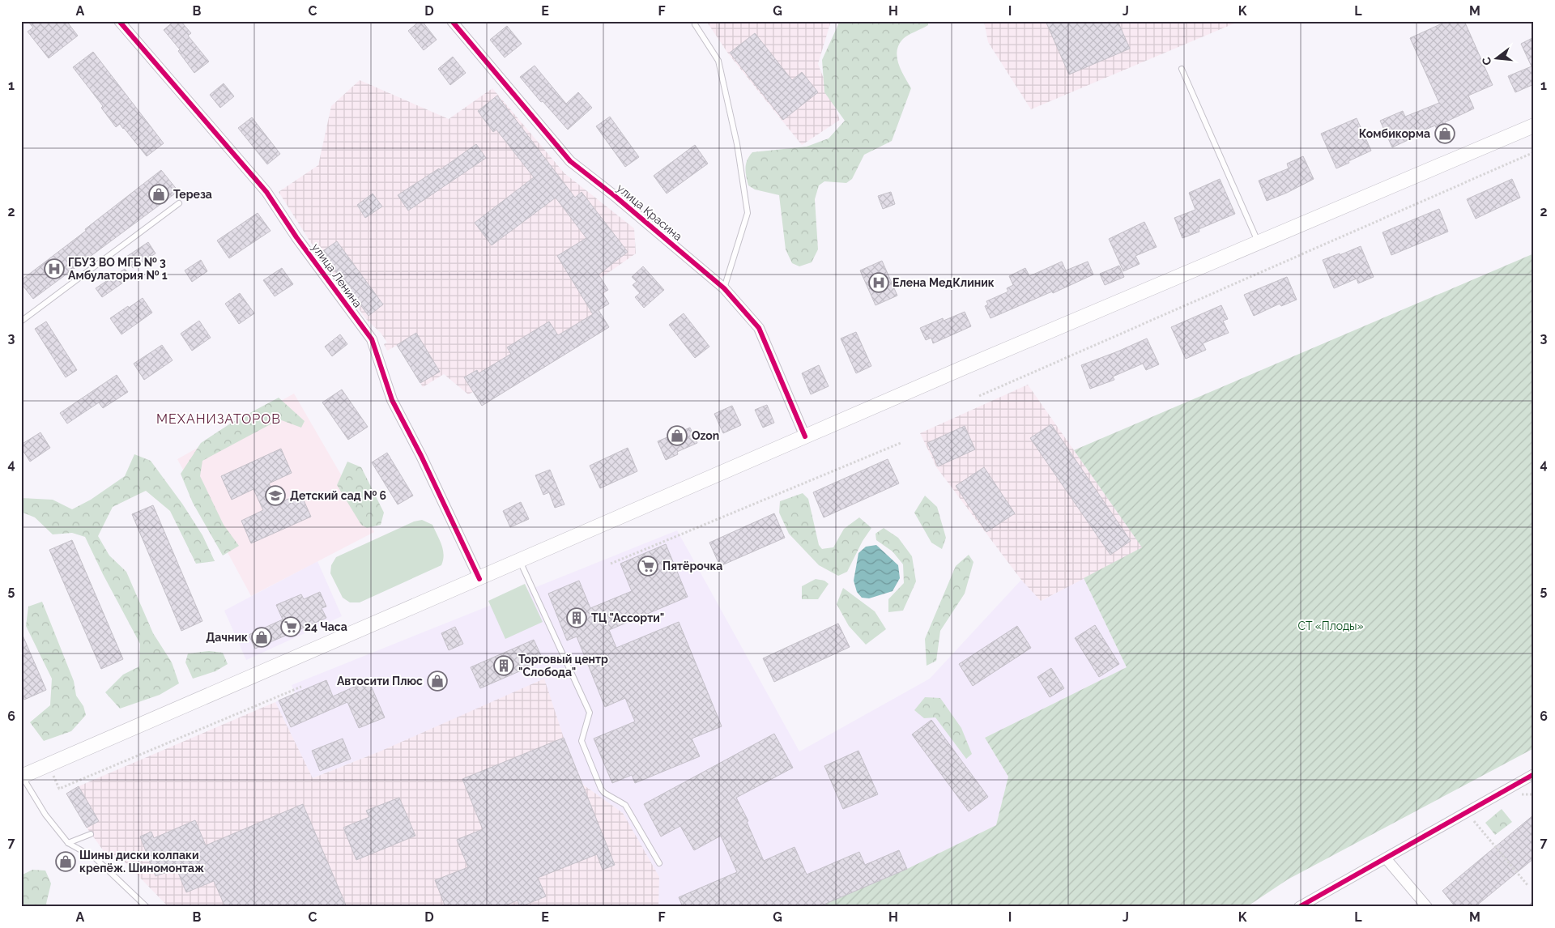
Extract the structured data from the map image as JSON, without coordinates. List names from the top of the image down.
{
  "streets": {
    "street": ["улица Красина", "улица Ленина"]
  },
  "districts": ["МЕХАНИЗАТОРОВ"],
  "parks": ["СТ «Плоды»"],
  "places": {
    "shop": [
      "Комбикорма",
      "Тереза",
      "Ozon",
      "Дачник",
      "Автосити Плюс",
      "Шины диски колпаки крепёж. Шиномонтаж"
    ],
    "hospital": ["ГБУЗ ВО МГБ № 3 Амбулатория № 1", "Елена МедКлиник"],
    "school or university": ["Детский сад № 6"],
    "supermarket": ["Пятёрочка", "24 Часа"],
    "building": ["ТЦ \"Ассорти\"", "Торговый центр \"Слобода\""]
  },
  "north": "left",
  "grid": {
    "columns": [
      "A",
      "B",
      "C",
      "D",
      "E",
      "F",
      "G",
      "H",
      "I",
      "J",
      "K",
      "L",
      "M"
    ],
    "rows": [
      "1",
      "2",
      "3",
      "4",
      "5",
      "6",
      "7"
    ]
  }
}
